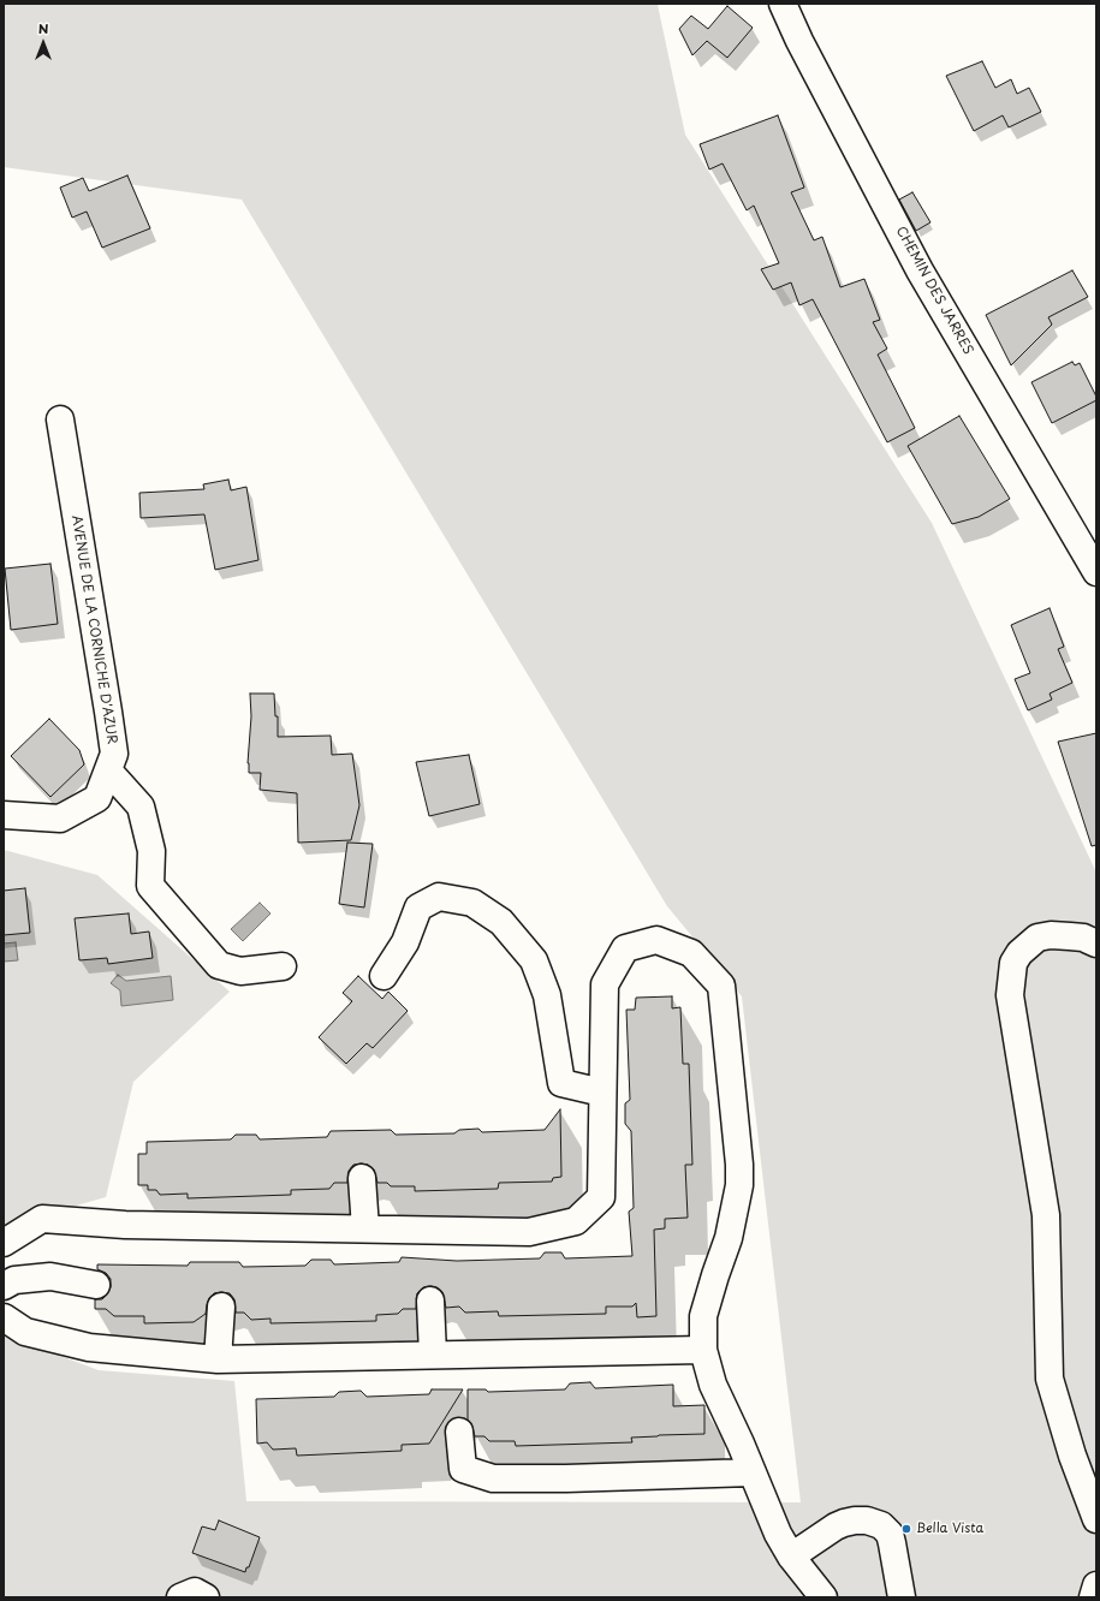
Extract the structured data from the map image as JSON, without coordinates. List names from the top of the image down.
{
  "streets": {
    "street": ["CHEMIN DES JARRES", "AVENUE DE LA CORNICHE D'AZUR"]
  },
  "places": ["Bella Vista"],
  "north": "top"
}
